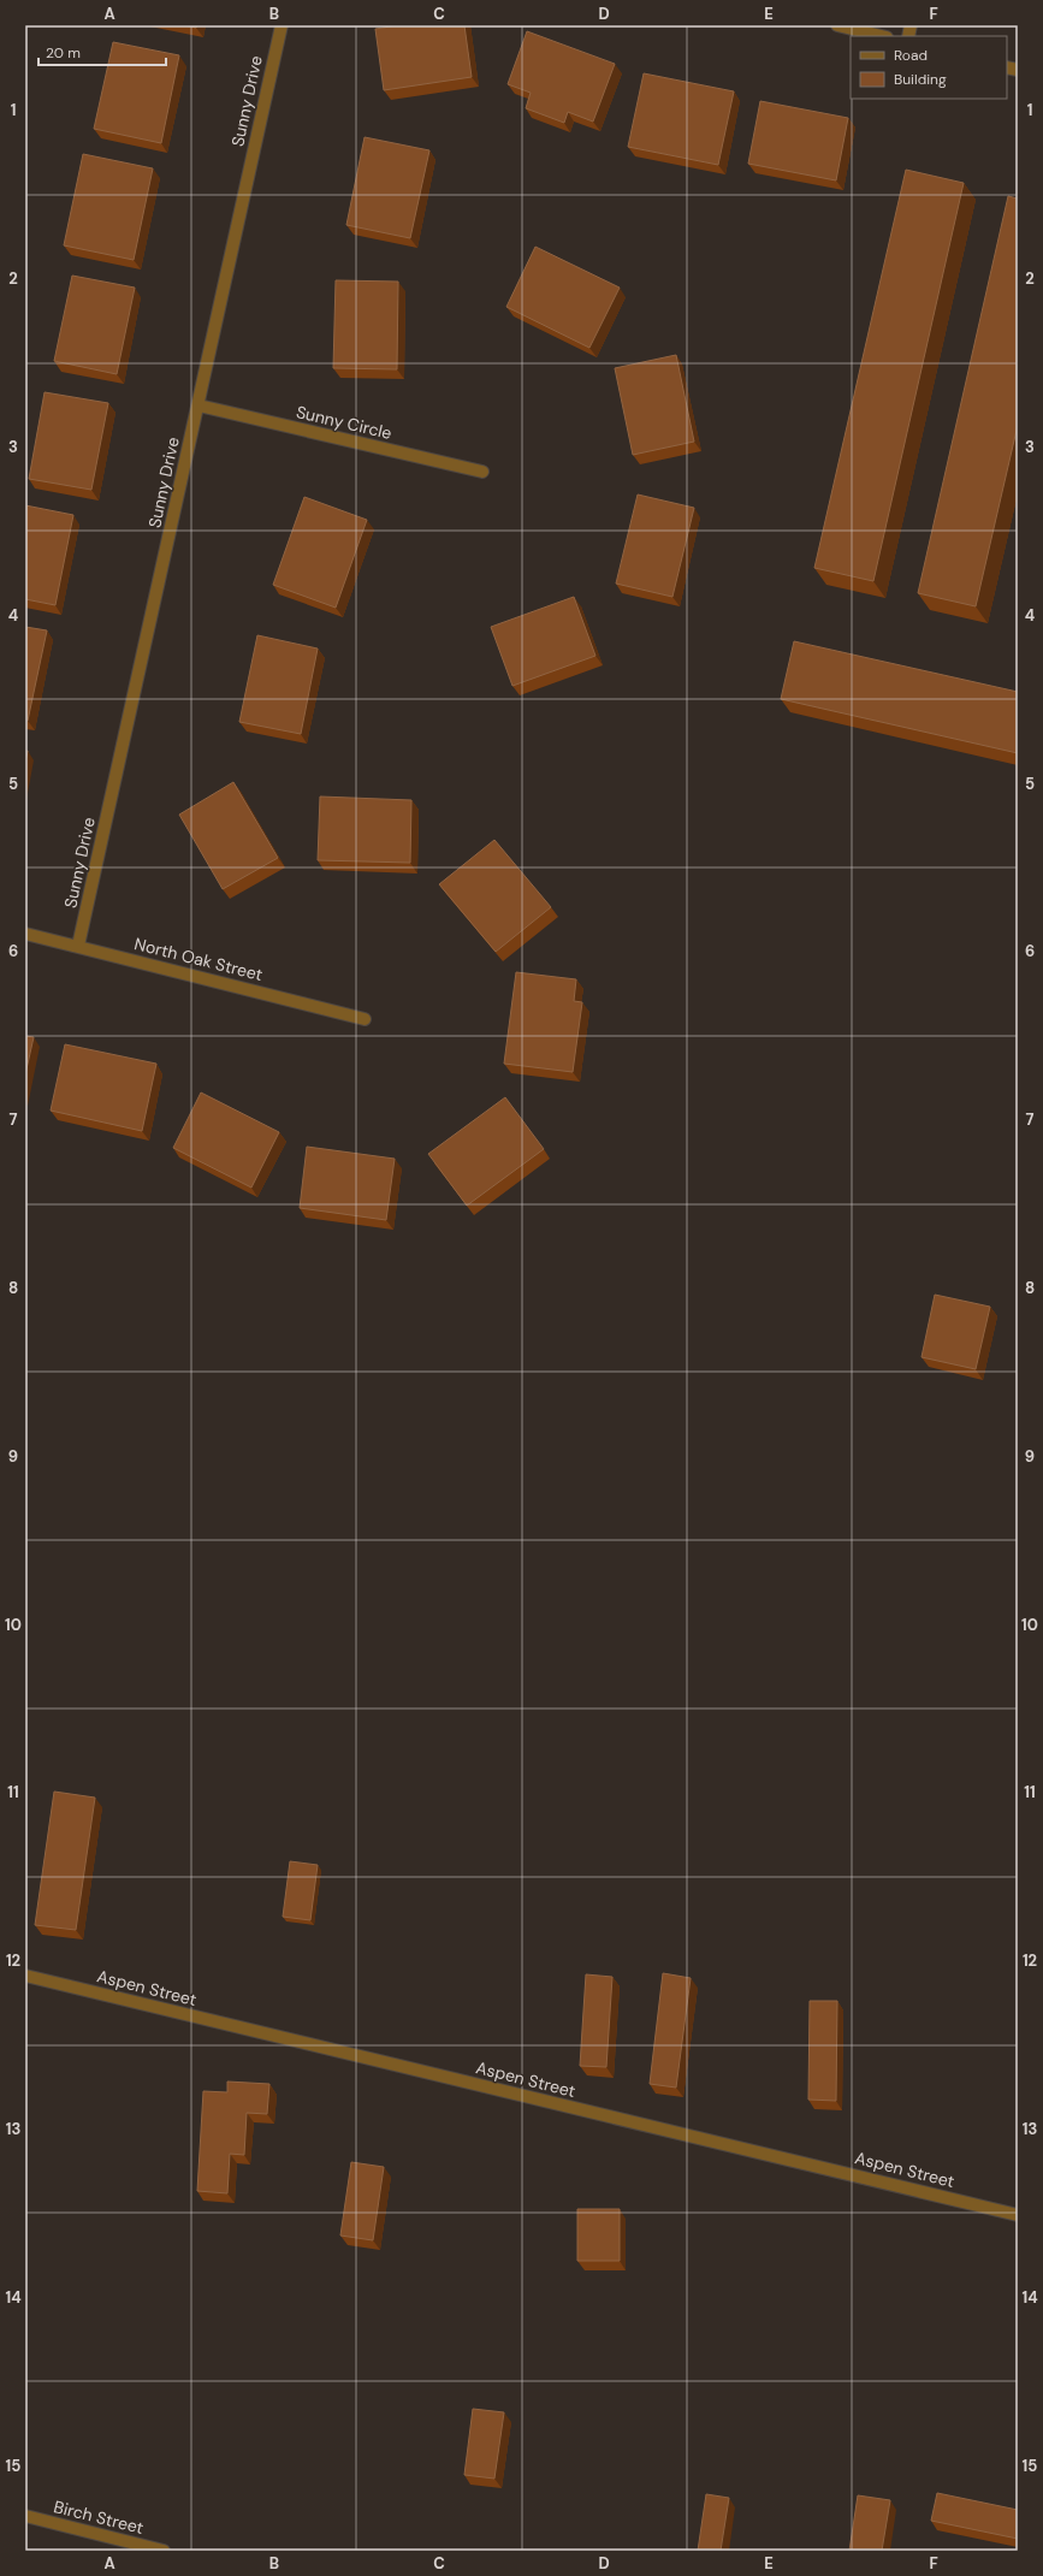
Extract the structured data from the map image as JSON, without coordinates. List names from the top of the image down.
{
  "streets": {
    "street": [
      "Sunny Drive",
      "Sunny Circle",
      "North Oak Street",
      "Aspen Street",
      "Birch Street"
    ]
  },
  "crossings": [
    ["Sunny Drive", "Sunny Circle"],
    ["Sunny Drive", "North Oak Street"]
  ],
  "legend": ["Road", "Building"],
  "scale_bar": "20 m",
  "grid": {
    "columns": [
      "A",
      "B",
      "C",
      "D",
      "E",
      "F"
    ],
    "rows": [
      "1",
      "2",
      "3",
      "4",
      "5",
      "6",
      "7",
      "8",
      "9",
      "10",
      "11",
      "12",
      "13",
      "14",
      "15"
    ]
  }
}
